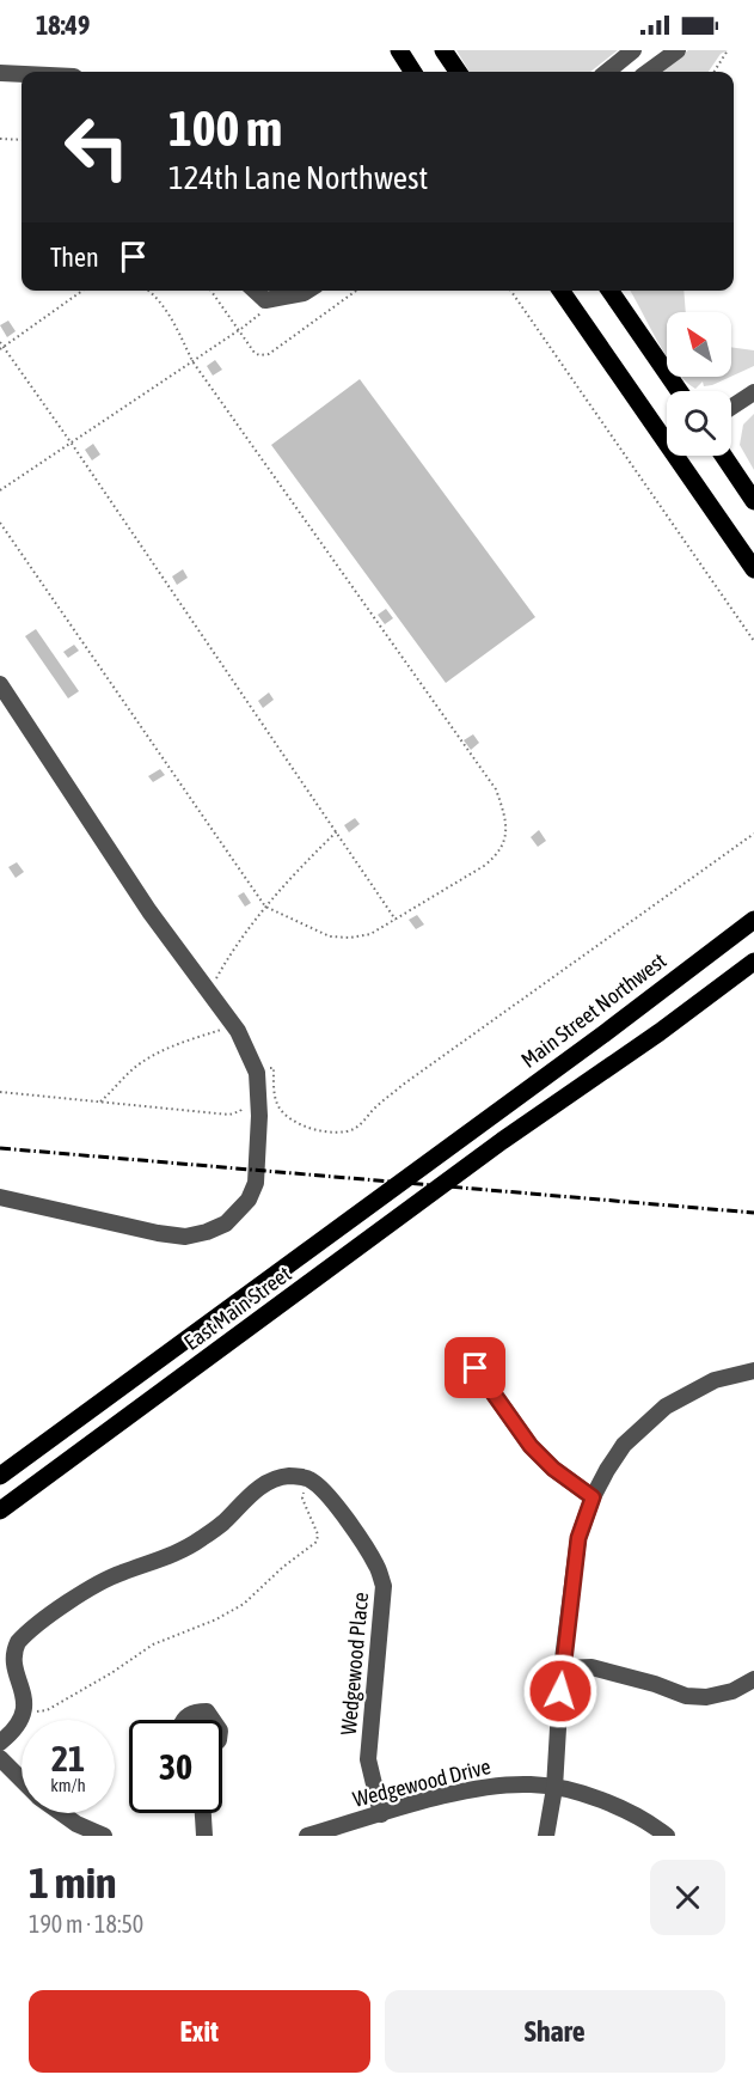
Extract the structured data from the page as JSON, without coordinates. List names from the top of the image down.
{
  "streets": {
    "main road": ["Main Street Northwest", "East Main Street"],
    "street": ["Wedgewood Place", "Wedgewood Drive"]
  },
  "crossings": [
    ["Main Street Northwest", "East Main Street"],
    ["Wedgewood Place", "Wedgewood Drive"]
  ],
  "north": "top left",
  "page": {
    "status": "18:49",
    "turn": ["100 m", "124th Lane Northwest"],
    "then": "Then",
    "speed": "21 km/h",
    "limit": "30",
    "heading": ["1 min", "190 m · 18:50"],
    "buttons": ["Exit", "Share"]
  }
}
